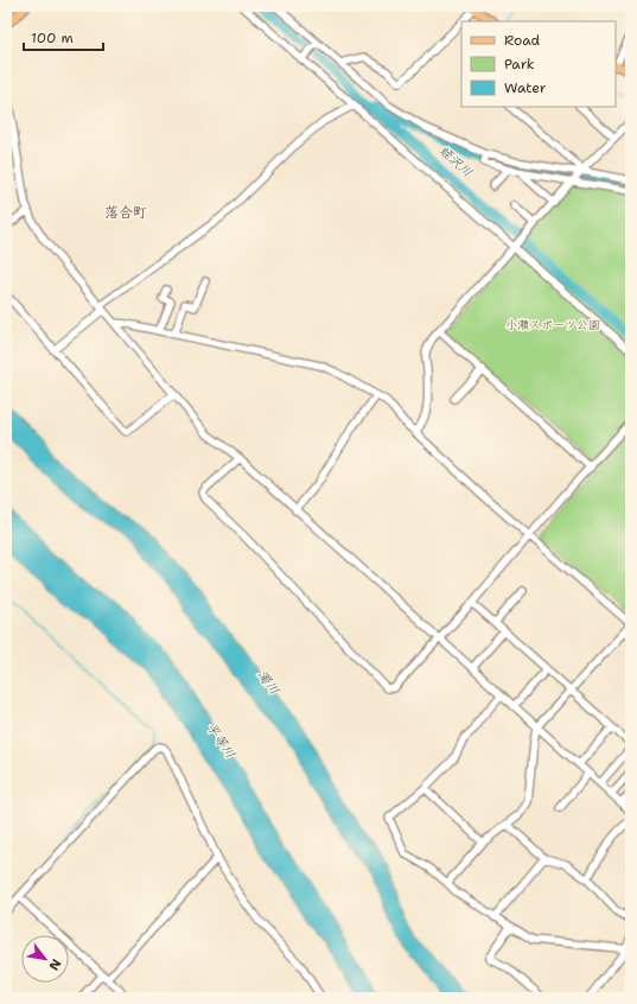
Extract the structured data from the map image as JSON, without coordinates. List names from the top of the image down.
{
  "districts": ["落合町"],
  "water": ["蛭沢川", "濁川", "平等川"],
  "parks": ["小瀬スポーツ公園"],
  "legend": ["Road", "Park", "Water"],
  "scale_bar": "100 m",
  "north": "bottom right"
}
